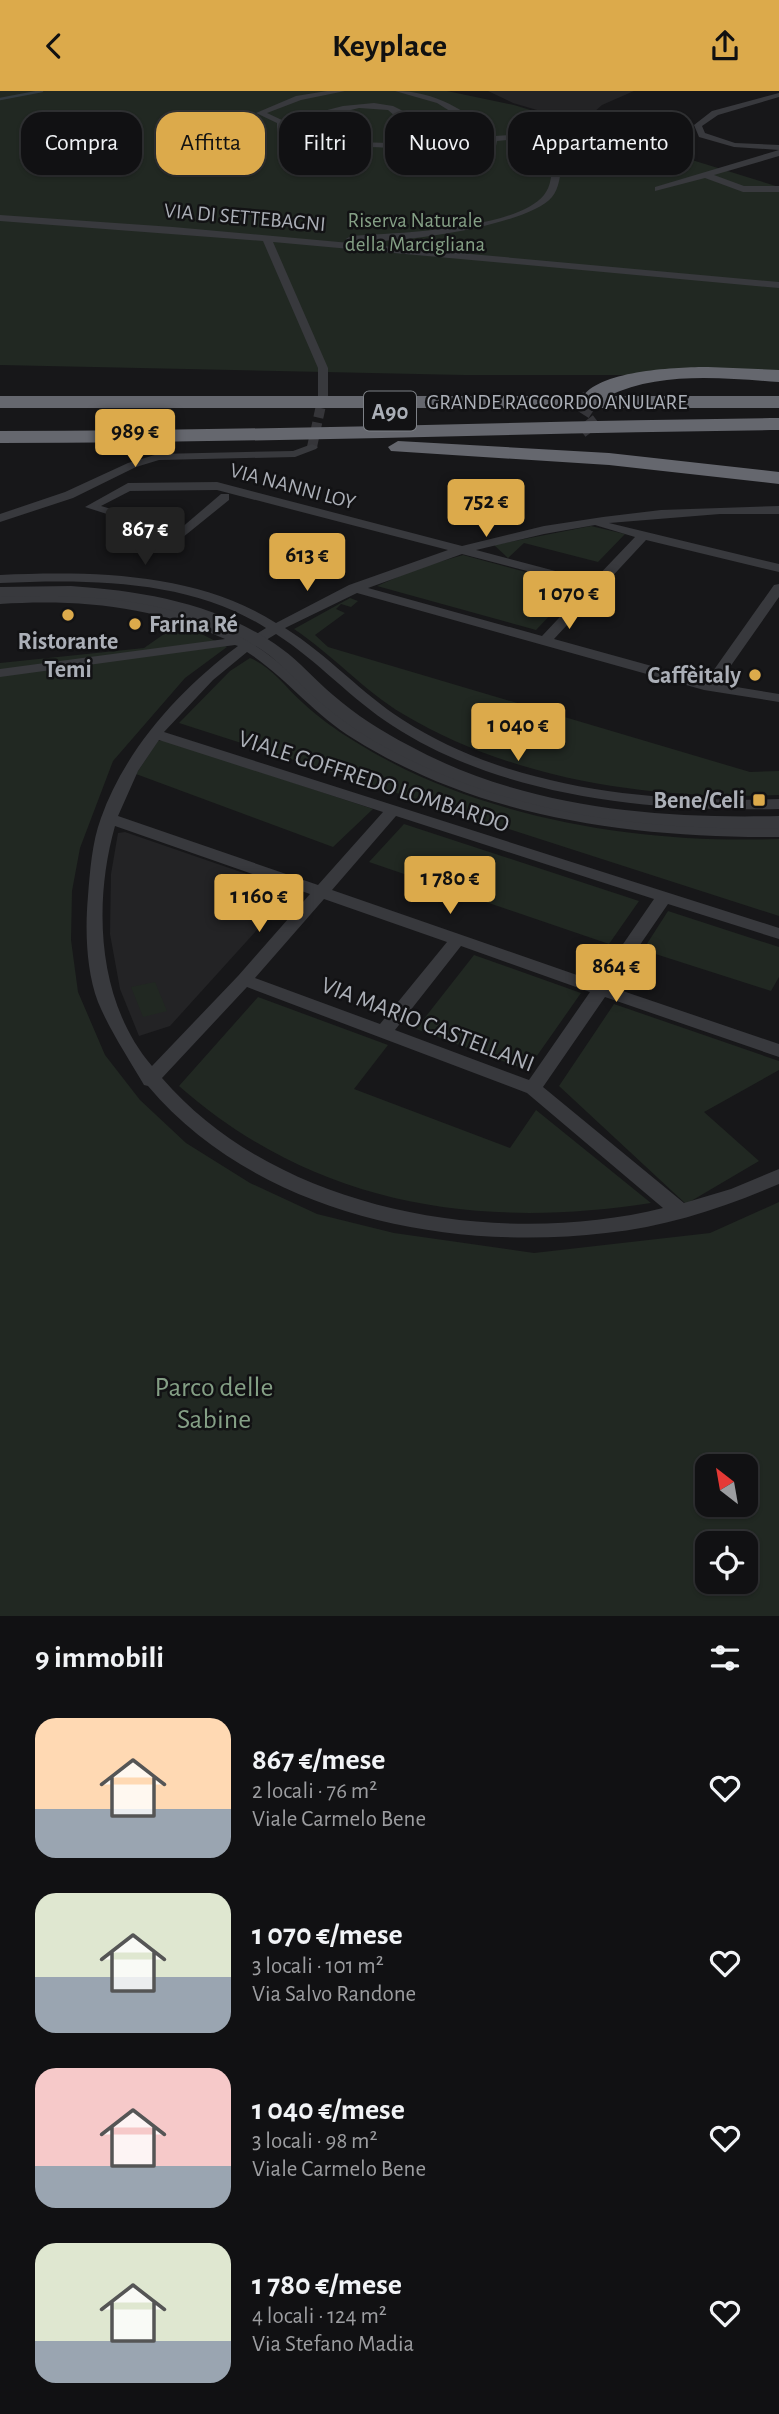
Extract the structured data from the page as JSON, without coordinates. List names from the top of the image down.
{
  "streets": {
    "highway": ["GRANDE RACCORDO ANULARE", "A90"],
    "street": [
      "VIA DI SETTEBAGNI",
      "VIA NANNI LOY",
      "VIALE GOFFREDO LOMBARDO",
      "VIA MARIO CASTELLANI"
    ]
  },
  "parks": ["Riserva Naturale della Marcigliana", "Parco delle Sabine"],
  "places": {
    "other": ["Ristorante Temi", "Farina Ré", "Caffèitaly"],
    "transit": ["Bene/Celi"]
  },
  "north": "top left",
  "page": {
    "header": "Keyplace",
    "chip": [
      "Compra",
      "Affitta",
      "Filtri",
      "Nuovo",
      "Appartamento"
    ],
    "price": [
      "989 €",
      "752 €",
      "867 €",
      "613 €",
      "1 070 €",
      "1 040 €",
      "1 780 €",
      "1 160 €",
      "864 €"
    ],
    "heading": "9 immobili",
    "list": [
      {
        "name": "867 €/mese",
        "note": "2 locali · 76 m² · Viale Carmelo Bene"
      },
      {
        "name": "1 070 €/mese",
        "note": "3 locali · 101 m² · Via Salvo Randone"
      },
      {
        "name": "1 040 €/mese",
        "note": "3 locali · 98 m² · Viale Carmelo Bene"
      },
      {
        "name": "1 780 €/mese",
        "note": "4 locali · 124 m² · Via Stefano Madia"
      }
    ]
  }
}
